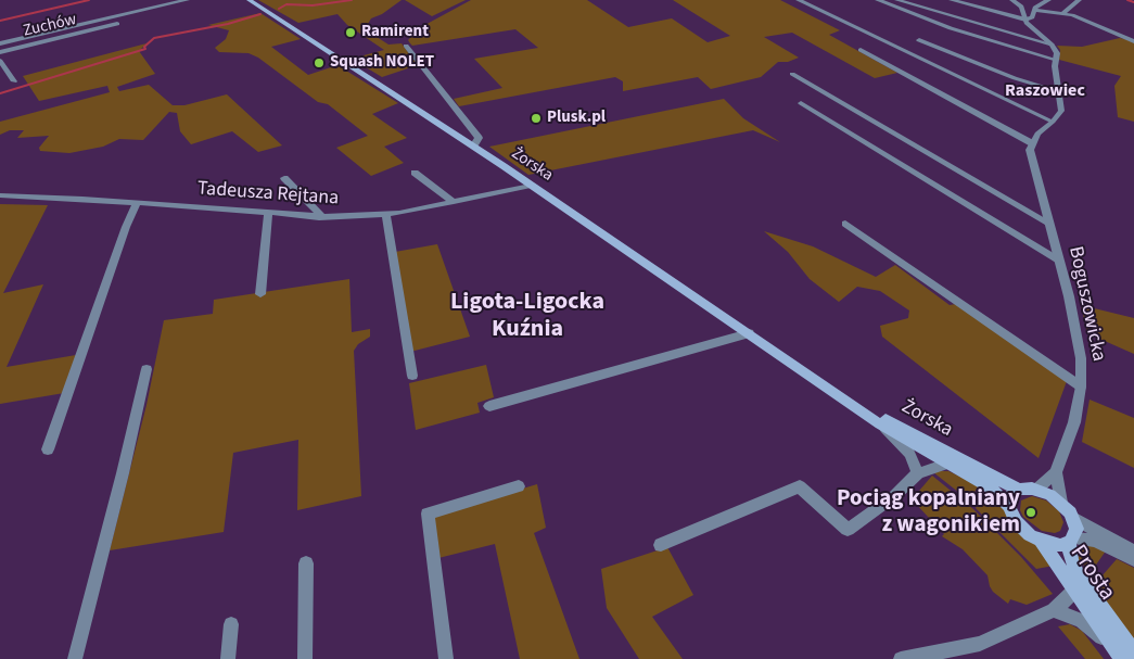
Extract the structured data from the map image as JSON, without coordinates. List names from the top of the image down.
{
  "streets": {
    "main road": ["Żorska", "Prosta"],
    "street": ["Zuchów", "Tadeusza Rejtana", "Boguszowicka"]
  },
  "crossings": [
    ["Żorska", "Tadeusza Rejtana"],
    ["Żorska", "Boguszowicka"],
    ["Żorska", "Prosta"],
    ["Boguszowicka", "Prosta"]
  ],
  "districts": ["Raszowiec", "Ligota-Ligocka Kuźnia"],
  "places": [
    "Ramirent",
    "Squash NOLET",
    "Plusk.pl",
    "Pociąg kopalniany z wagonikiem"
  ]
}
